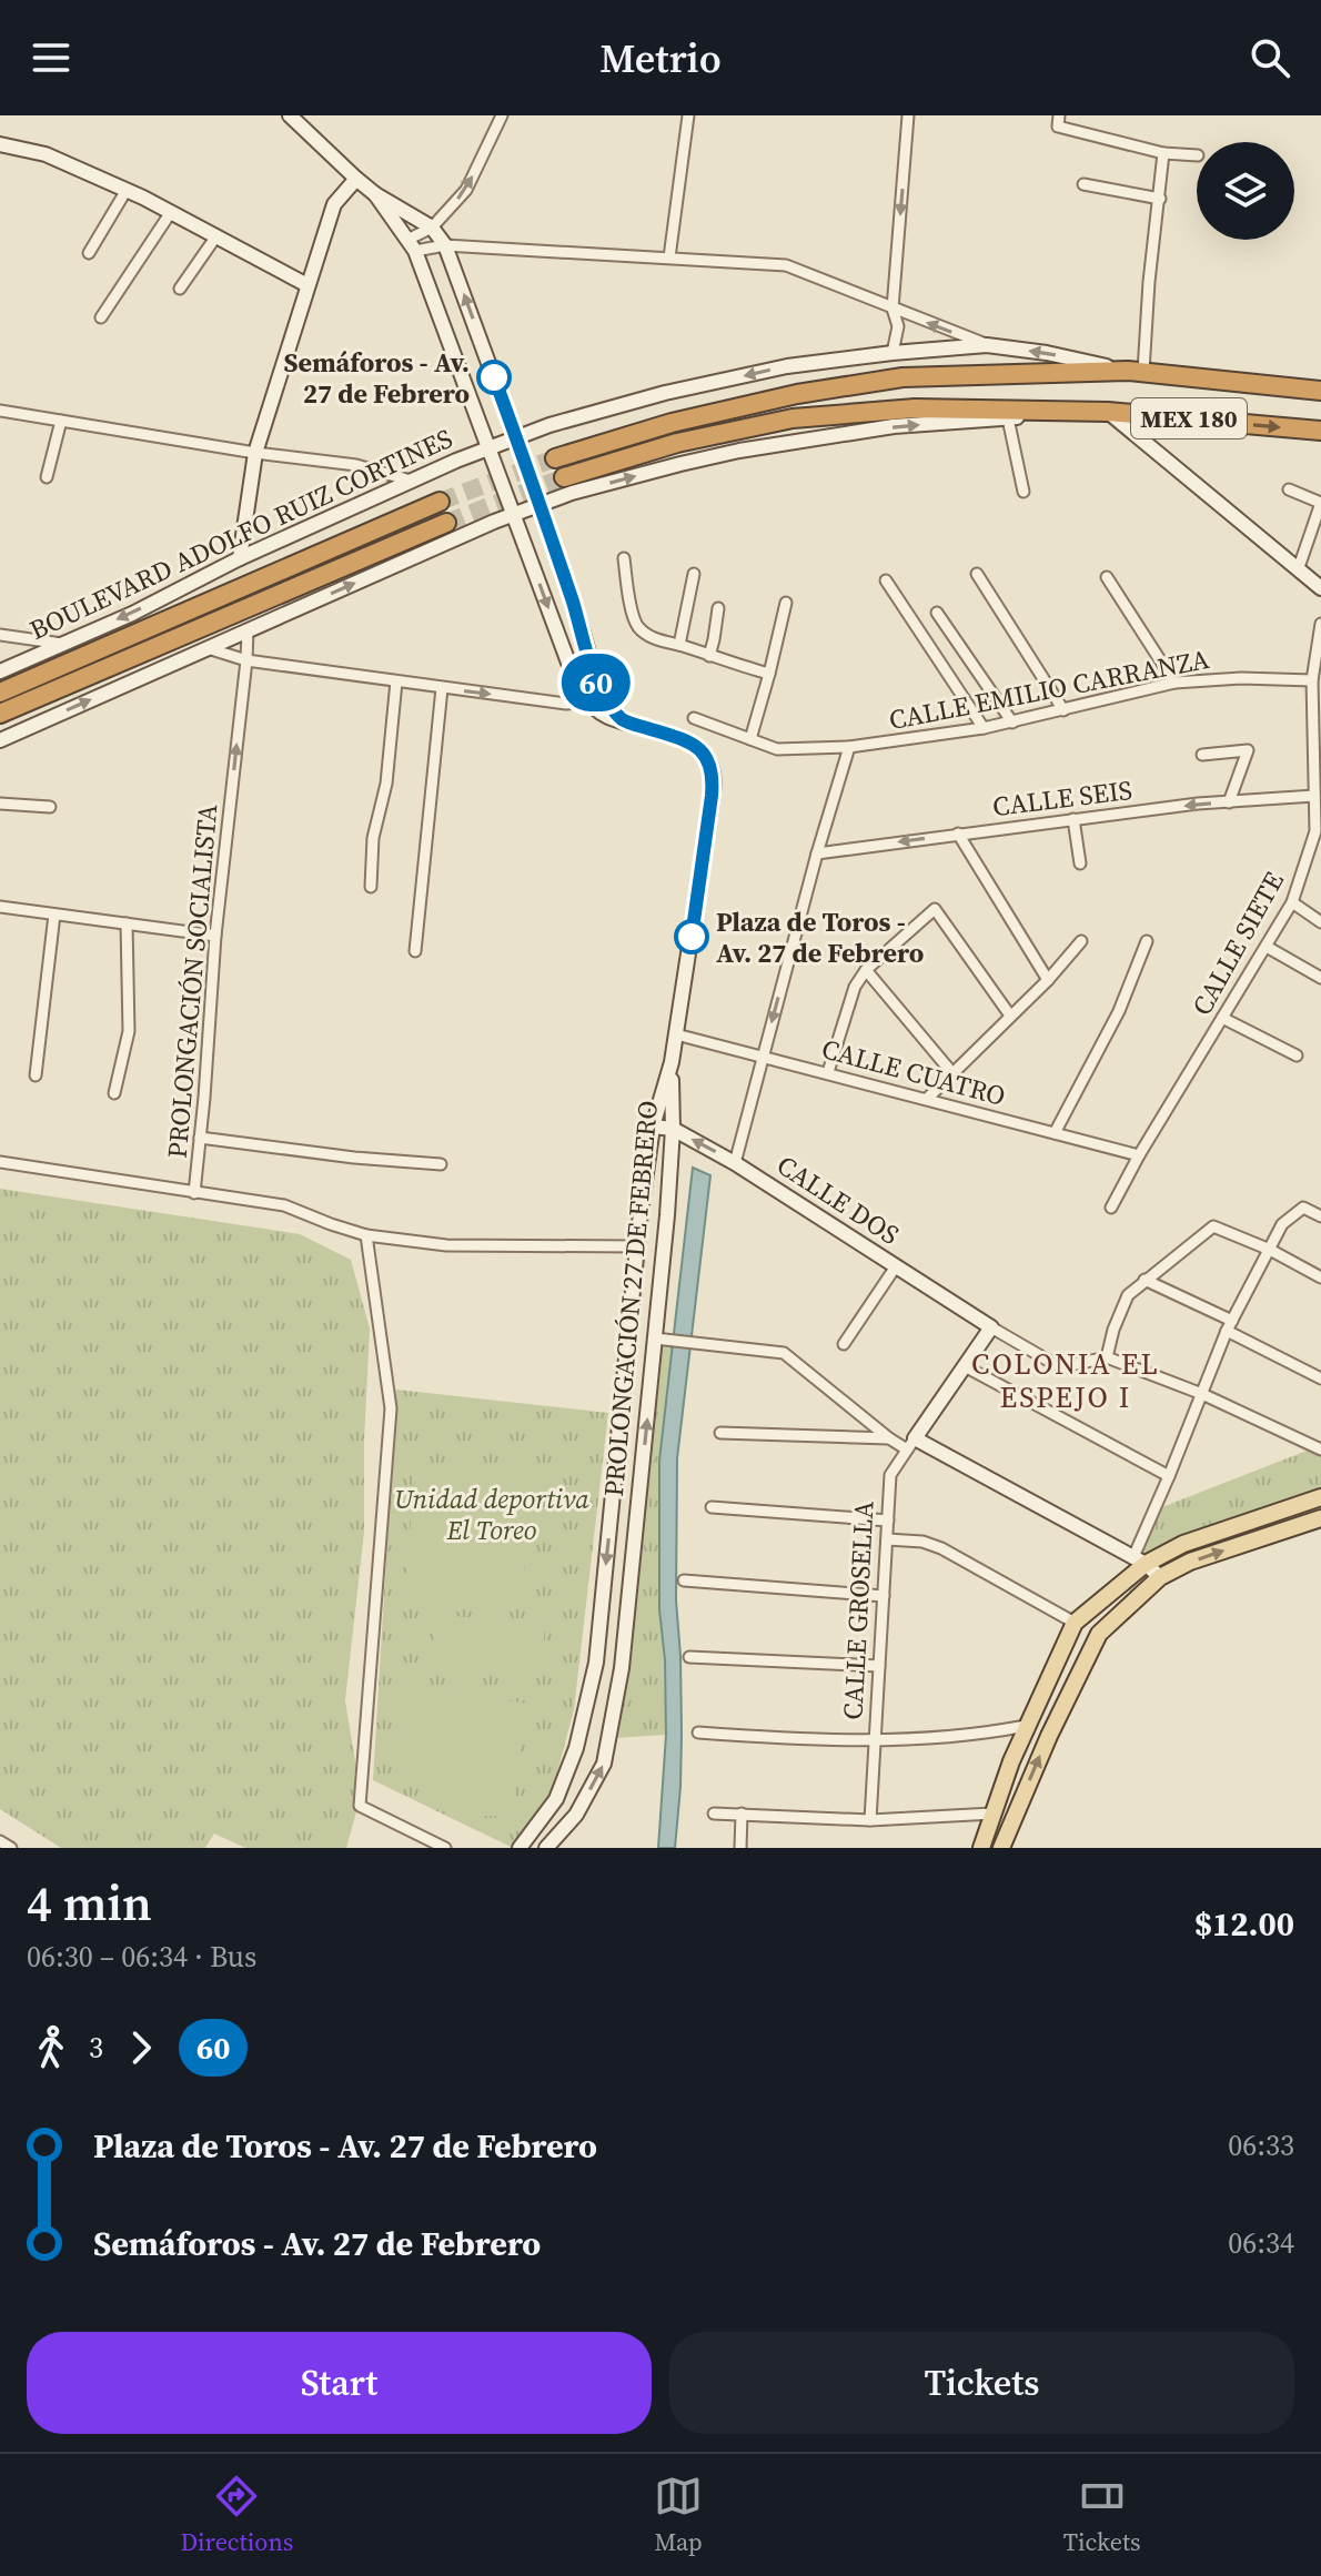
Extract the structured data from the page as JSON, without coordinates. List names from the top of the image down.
{
  "streets": {
    "highway": ["MEX 180"],
    "main road": [
      "BOULEVARD ADOLFO RUIZ CORTINES",
      "CALLE DOS",
      "PROLONGACIÓN 27 DE FEBRERO",
      "CALLE GROSELLA"
    ],
    "street": [
      "CALLE EMILIO CARRANZA",
      "CALLE SEIS",
      "CALLE SIETE",
      "PROLONGACIÓN SOCIALISTA",
      "CALLE CUATRO"
    ]
  },
  "crossings": [
    ["MEX 180", "BOULEVARD ADOLFO RUIZ CORTINES"],
    ["CALLE EMILIO CARRANZA", "CALLE SIETE"],
    ["CALLE SEIS", "CALLE SIETE"],
    ["CALLE SIETE", "CALLE CUATRO"],
    ["CALLE DOS", "PROLONGACIÓN 27 DE FEBRERO"],
    ["CALLE DOS", "CALLE GROSELLA"]
  ],
  "one_way": ["CALLE SEIS", "PROLONGACIÓN SOCIALISTA"],
  "districts": ["COLONIA EL ESPEJO I"],
  "parks": ["Unidad deportiva El Toreo"],
  "places": ["Semáforos - Av. 27 de Febrero", "Plaza de Toros - Av. 27 de Febrero"],
  "lines": ["bus line 60"],
  "page": {
    "header": "Metrio",
    "on_map": "60",
    "heading": ["4 min", "06:30 – 06:34 · Bus", "$12.00"],
    "legs": ["3", "60"],
    "list": [
      {
        "name": "Plaza de Toros - Av. 27 de Febrero",
        "value": "06:33"
      },
      {
        "name": "Semáforos - Av. 27 de Febrero",
        "value": "06:34"
      }
    ],
    "buttons": ["Start", "Tickets"],
    "tabs": ["Directions", "Map", "Tickets"]
  }
}
